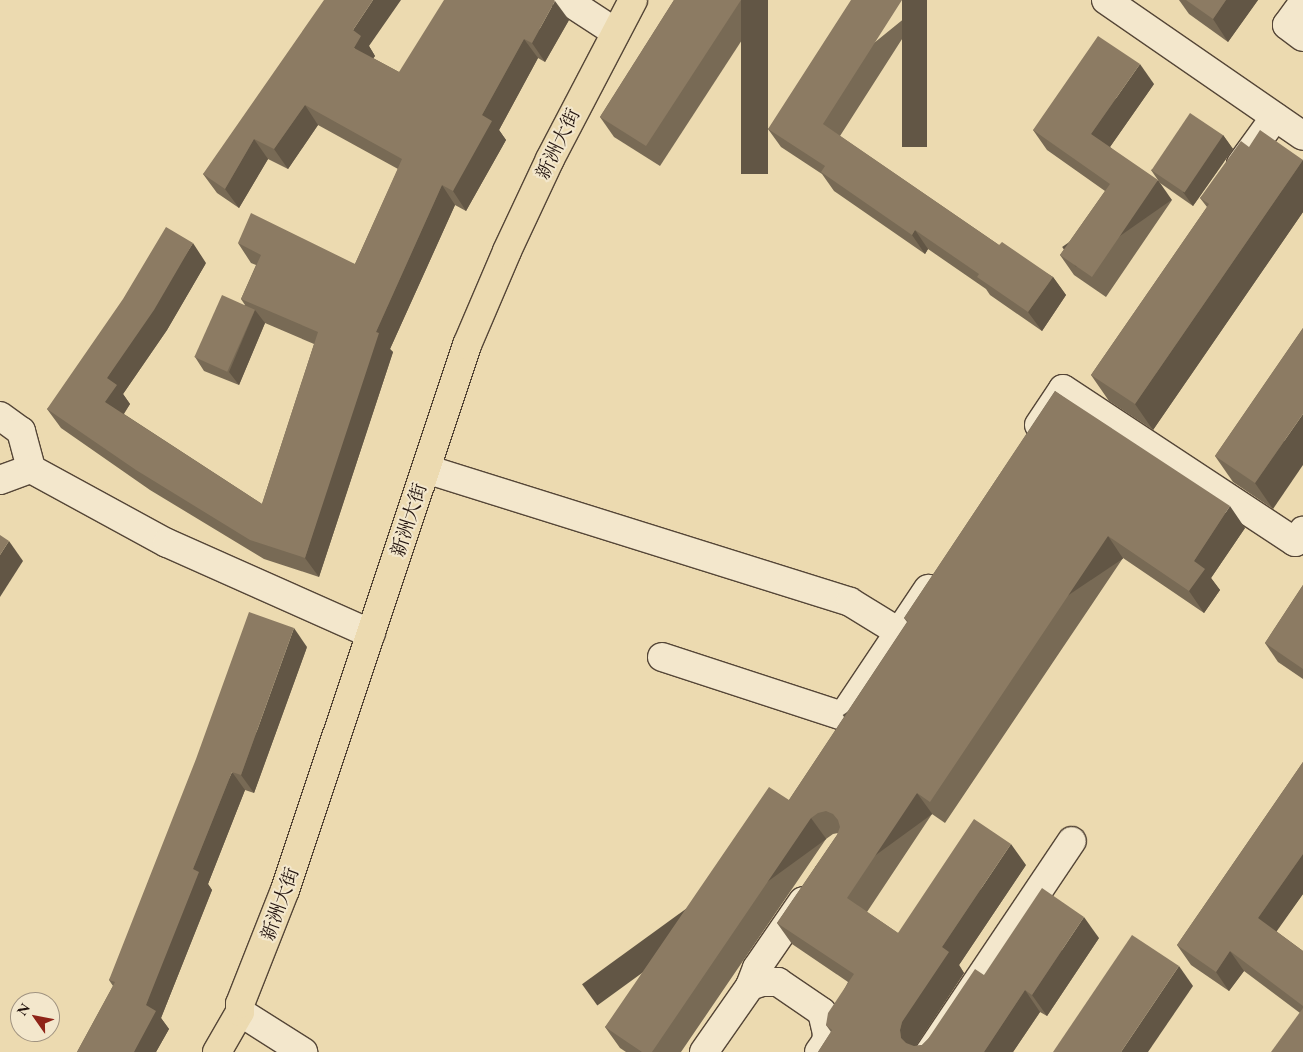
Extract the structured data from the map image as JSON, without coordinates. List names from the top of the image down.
{
  "streets": {
    "main road": ["新洲大街"]
  },
  "north": "top left"
}
